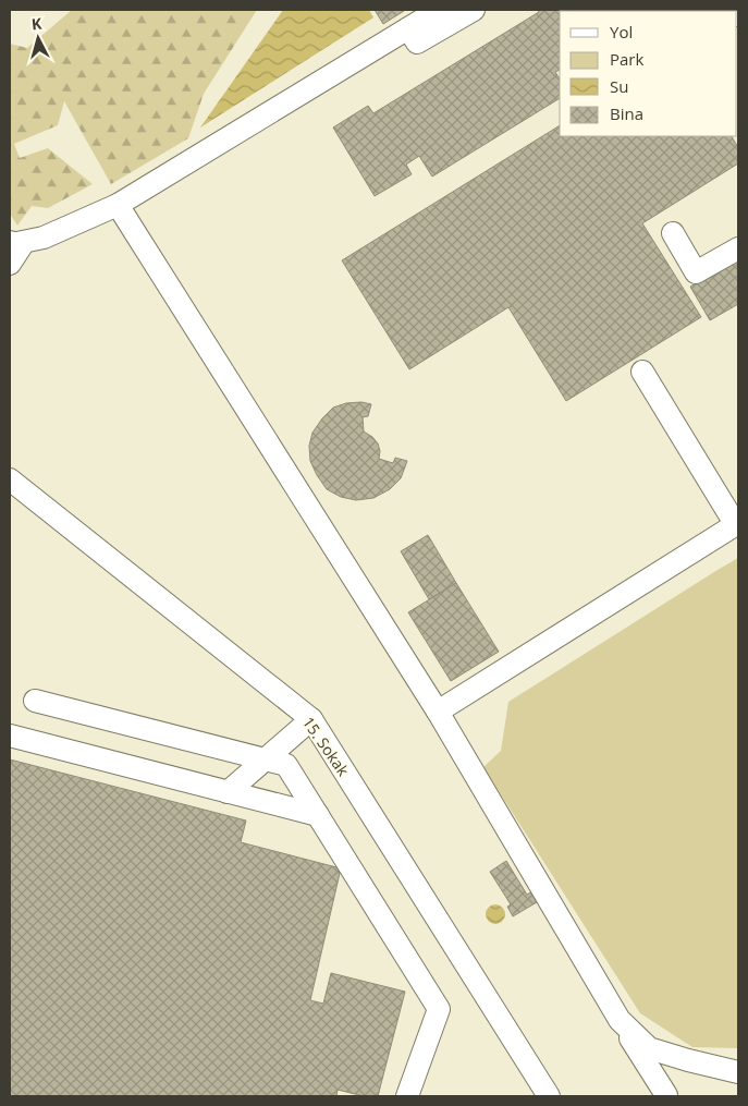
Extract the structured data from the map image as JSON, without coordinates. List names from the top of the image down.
{
  "streets": {
    "street": ["15. Sokak"]
  },
  "legend": [
    "Yol",
    "Park",
    "Su",
    "Bina"
  ],
  "north": "top"
}
